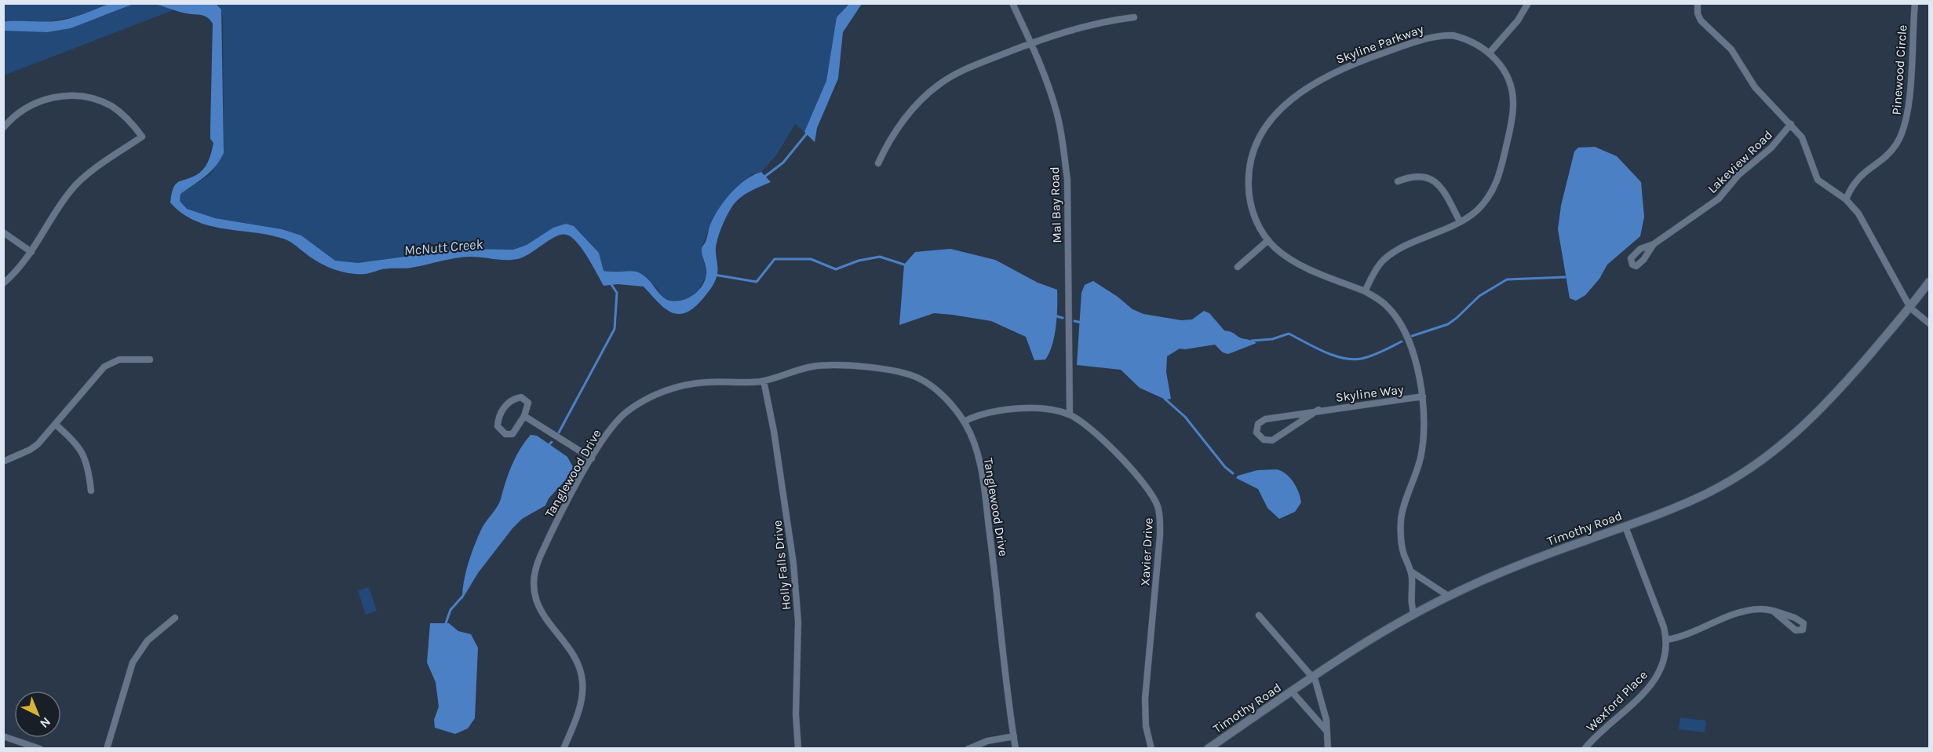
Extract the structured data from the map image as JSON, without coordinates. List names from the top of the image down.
{
  "streets": {
    "main road": ["Timothy Road"],
    "street": [
      "Skyline Parkway",
      "Pinewood Circle",
      "Lakeview Road",
      "Mal Bay Road",
      "Skyline Way",
      "Tanglewood Drive",
      "Xavier Drive",
      "Holly Falls Drive",
      "Wexford Place"
    ]
  },
  "crossings": [
    ["Skyline Parkway", "Skyline Way"],
    ["Skyline Parkway", "Timothy Road"],
    ["Mal Bay Road", "Xavier Drive"],
    ["Tanglewood Drive", "Xavier Drive"],
    ["Tanglewood Drive", "Holly Falls Drive"],
    ["Timothy Road", "Wexford Place"]
  ],
  "water": ["McNutt Creek"],
  "north": "bottom right"
}
